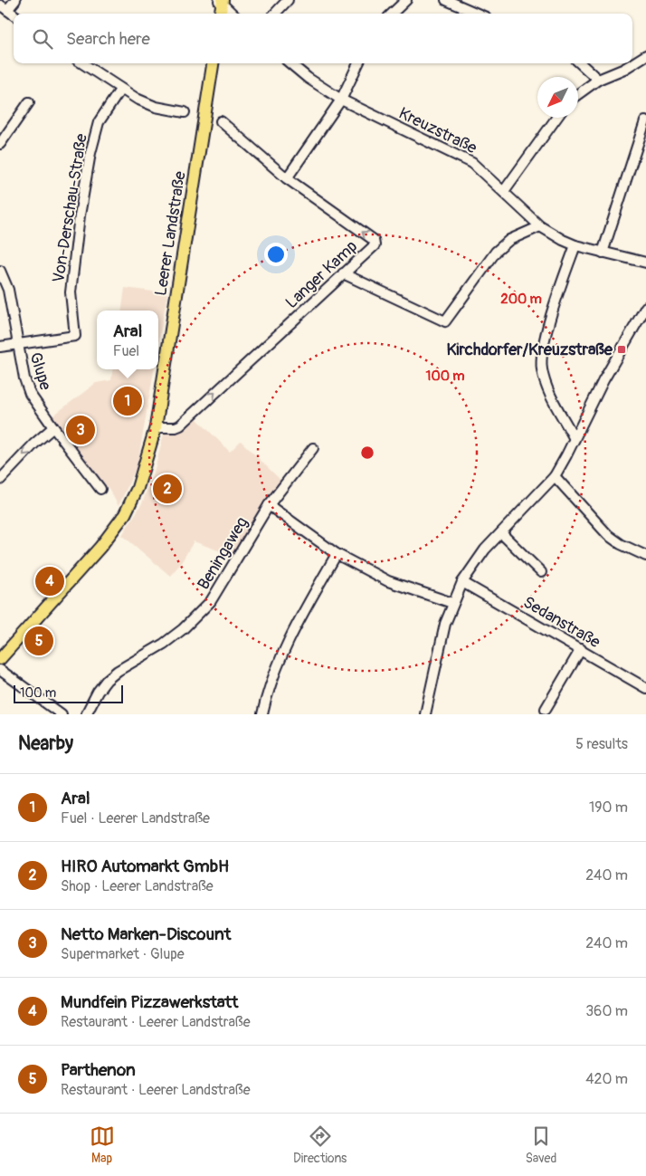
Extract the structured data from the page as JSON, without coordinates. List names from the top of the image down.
{
  "streets": {
    "main road": ["Leerer Landstraße"],
    "street": [
      "Kreuzstraße",
      "Von-Derschau-Straße",
      "Langer Kamp",
      "Glupe",
      "Beningaweg",
      "Sedanstraße"
    ]
  },
  "crossings": [
    ["Von-Derschau-Straße", "Glupe"],
    ["Leerer Landstraße", "Langer Kamp"]
  ],
  "places": {
    "transit": ["Kirchdorfer/Kreuzstraße"]
  },
  "scale_bar": "100 m",
  "north": "bottom left",
  "page": {
    "search": "Search here",
    "popup": ["Aral", "Fuel"],
    "pins": [
      "1",
      "3",
      "2",
      "4",
      "5"
    ],
    "scale": "100 m",
    "heading": ["Nearby", "5 results"],
    "list": [
      {
        "mark": "1",
        "name": "Aral",
        "note": "Fuel · Leerer Landstraße",
        "value": "190 m"
      },
      {
        "mark": "2",
        "name": "HIRO Automarkt GmbH",
        "note": "Shop · Leerer Landstraße",
        "value": "240 m"
      },
      {
        "mark": "3",
        "name": "Netto Marken-Discount",
        "note": "Supermarket · Glupe",
        "value": "240 m"
      },
      {
        "mark": "4",
        "name": "Mundfein Pizzawerkstatt",
        "note": "Restaurant · Leerer Landstraße",
        "value": "360 m"
      },
      {
        "mark": "5",
        "name": "Parthenon",
        "note": "Restaurant · Leerer Landstraße",
        "value": "420 m"
      }
    ],
    "nav": ["Map", "Directions", "Saved"]
  },
  "rings": ["200 m", "100 m"]
}
